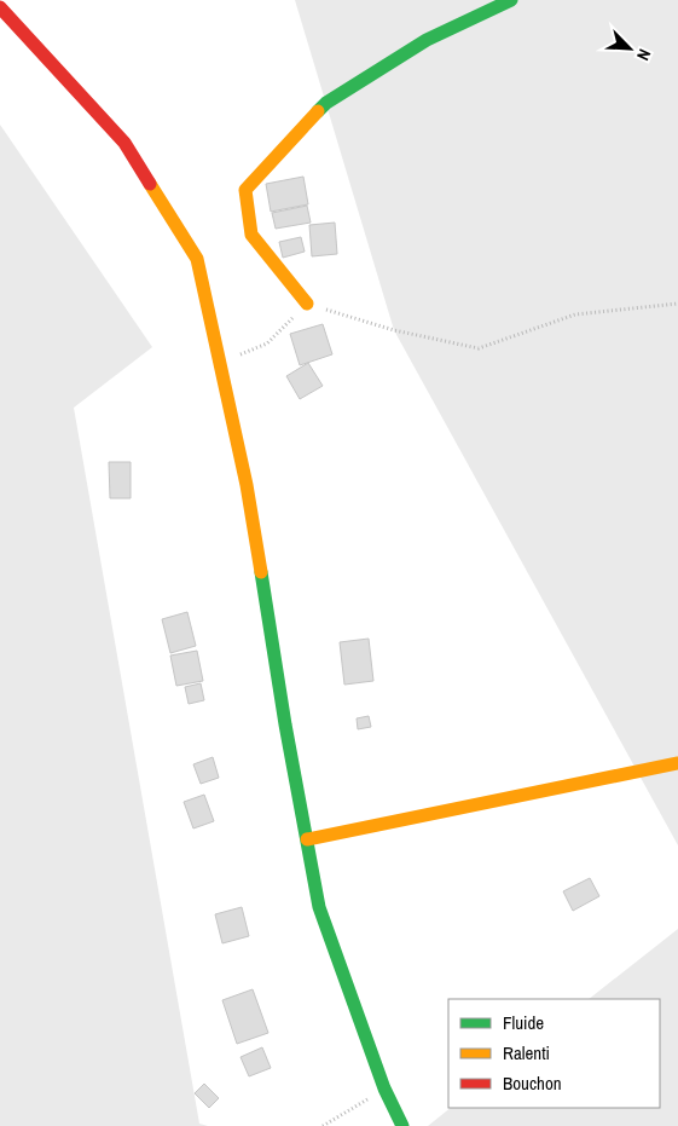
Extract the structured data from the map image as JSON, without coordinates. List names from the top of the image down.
{
  "legend": ["Fluide", "Ralenti", "Bouchon"],
  "north": "bottom right"
}
